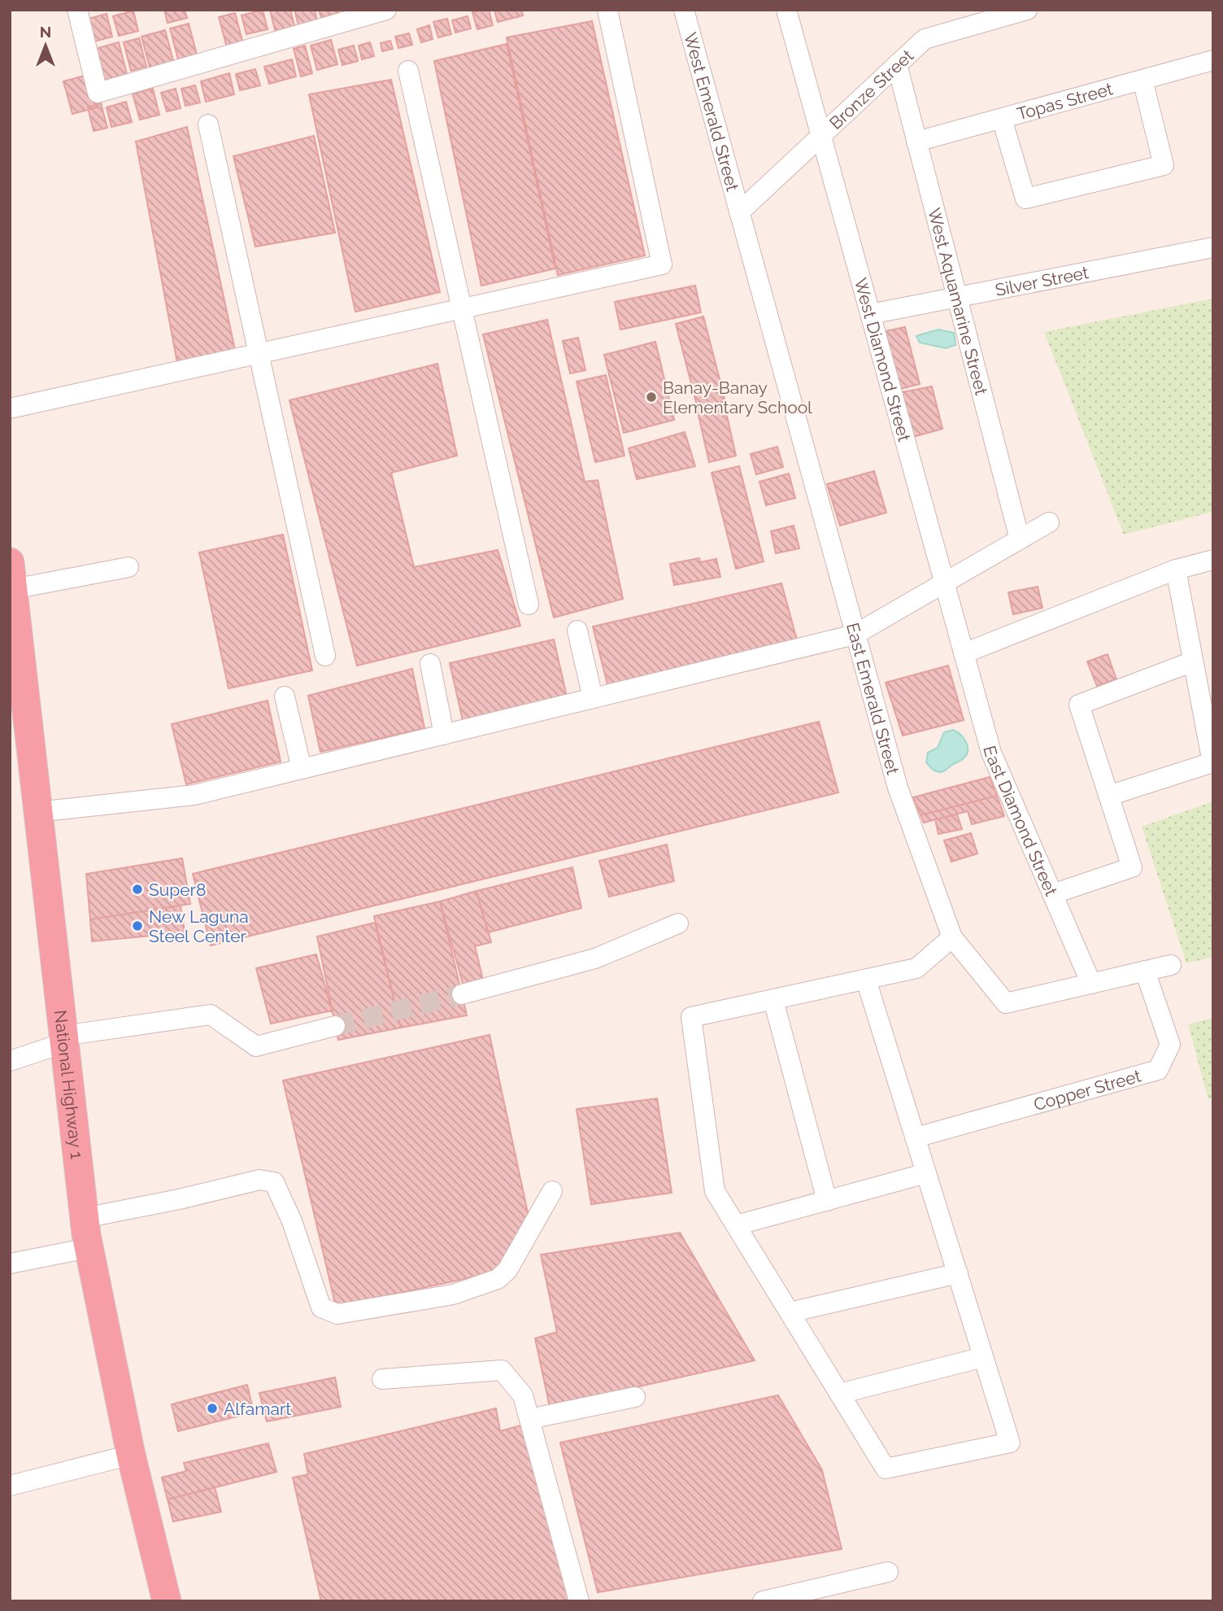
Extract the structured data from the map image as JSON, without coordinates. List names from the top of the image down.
{
  "streets": {
    "highway": ["National Highway 1"],
    "street": [
      "Bronze Street",
      "Topas Street",
      "West Emerald Street",
      "Silver Street",
      "West Aquamarine Street",
      "West Diamond Street",
      "East Emerald Street",
      "East Diamond Street",
      "Copper Street"
    ]
  },
  "crossings": [
    ["Bronze Street", "West Emerald Street"],
    ["Bronze Street", "West Aquamarine Street"],
    ["Bronze Street", "West Diamond Street"],
    ["Bronze Street", "East Emerald Street"],
    ["Topas Street", "West Aquamarine Street"],
    ["West Emerald Street", "East Emerald Street"],
    ["Silver Street", "West Aquamarine Street"],
    ["Silver Street", "West Diamond Street"],
    ["West Diamond Street", "East Diamond Street"],
    ["East Emerald Street", "East Diamond Street"],
    ["East Emerald Street", "Copper Street"]
  ],
  "places": [
    "Banay-Banay Elementary School",
    "Super8",
    "New Laguna Steel Center",
    "Alfamart"
  ],
  "north": "top"
}
